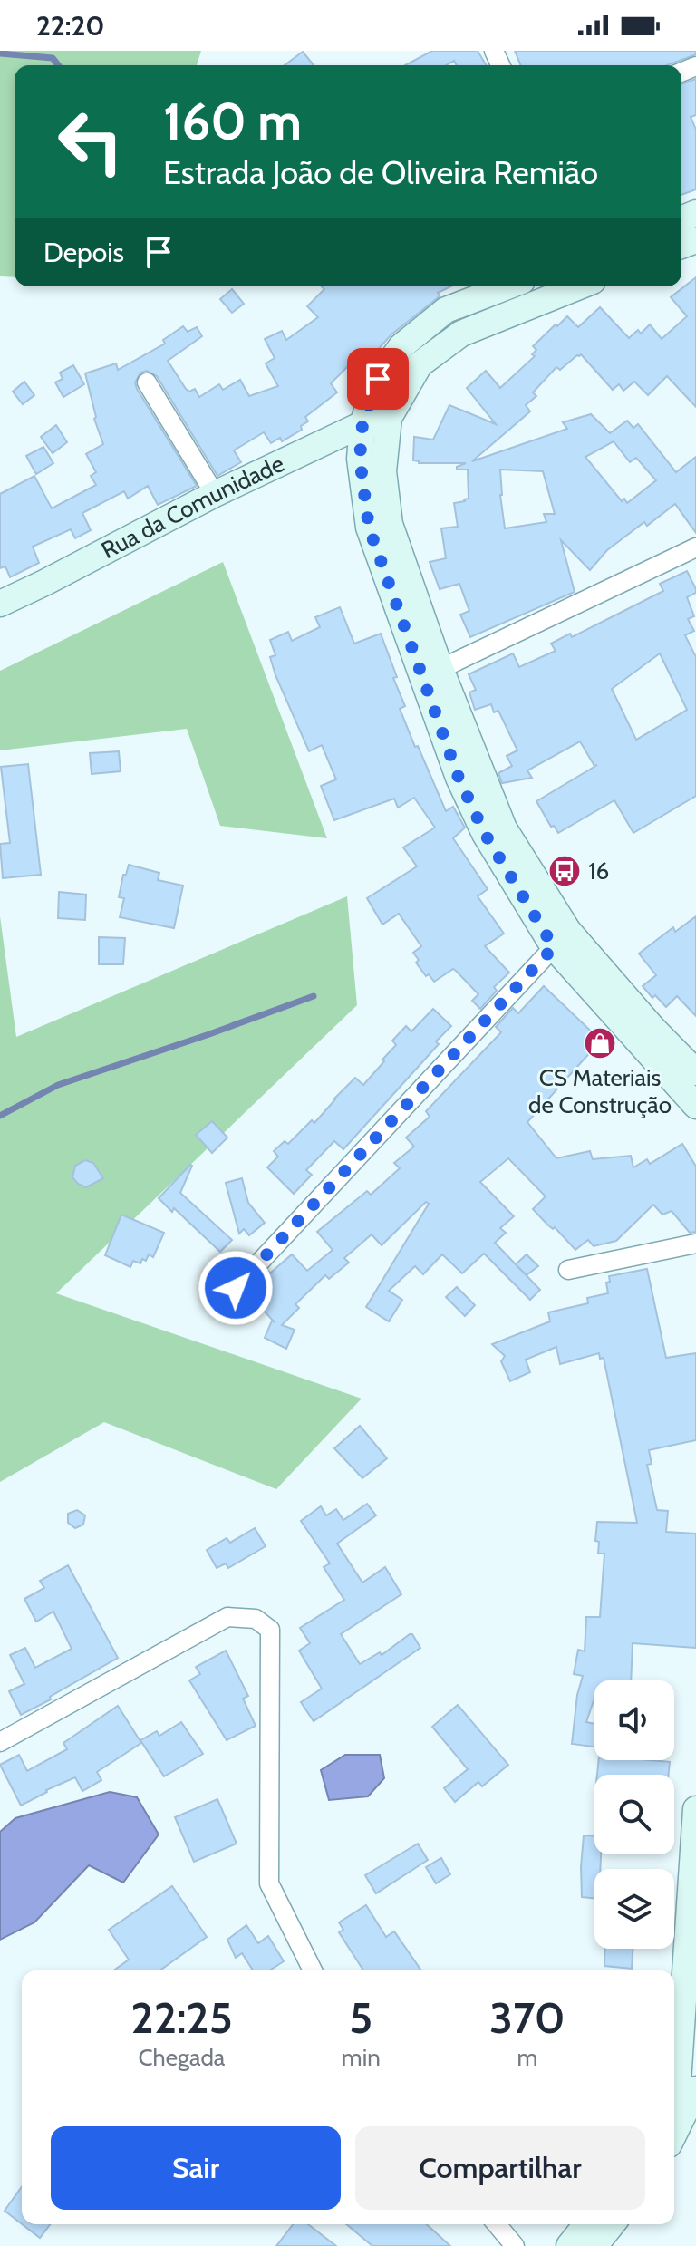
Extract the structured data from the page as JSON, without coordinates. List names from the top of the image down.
{
  "streets": {
    "main road": ["Rua da Comunidade"]
  },
  "places": {
    "bus stop": ["16"],
    "shop": ["CS Materiais de Construção"]
  },
  "page": {
    "status": "22:20",
    "turn": ["160 m", "Estrada João de Oliveira Remião"],
    "then": "Depois",
    "eta": [
      "22:25",
      "Chegada",
      "5",
      "min",
      "370",
      "m"
    ],
    "buttons": ["Sair", "Compartilhar"]
  }
}
